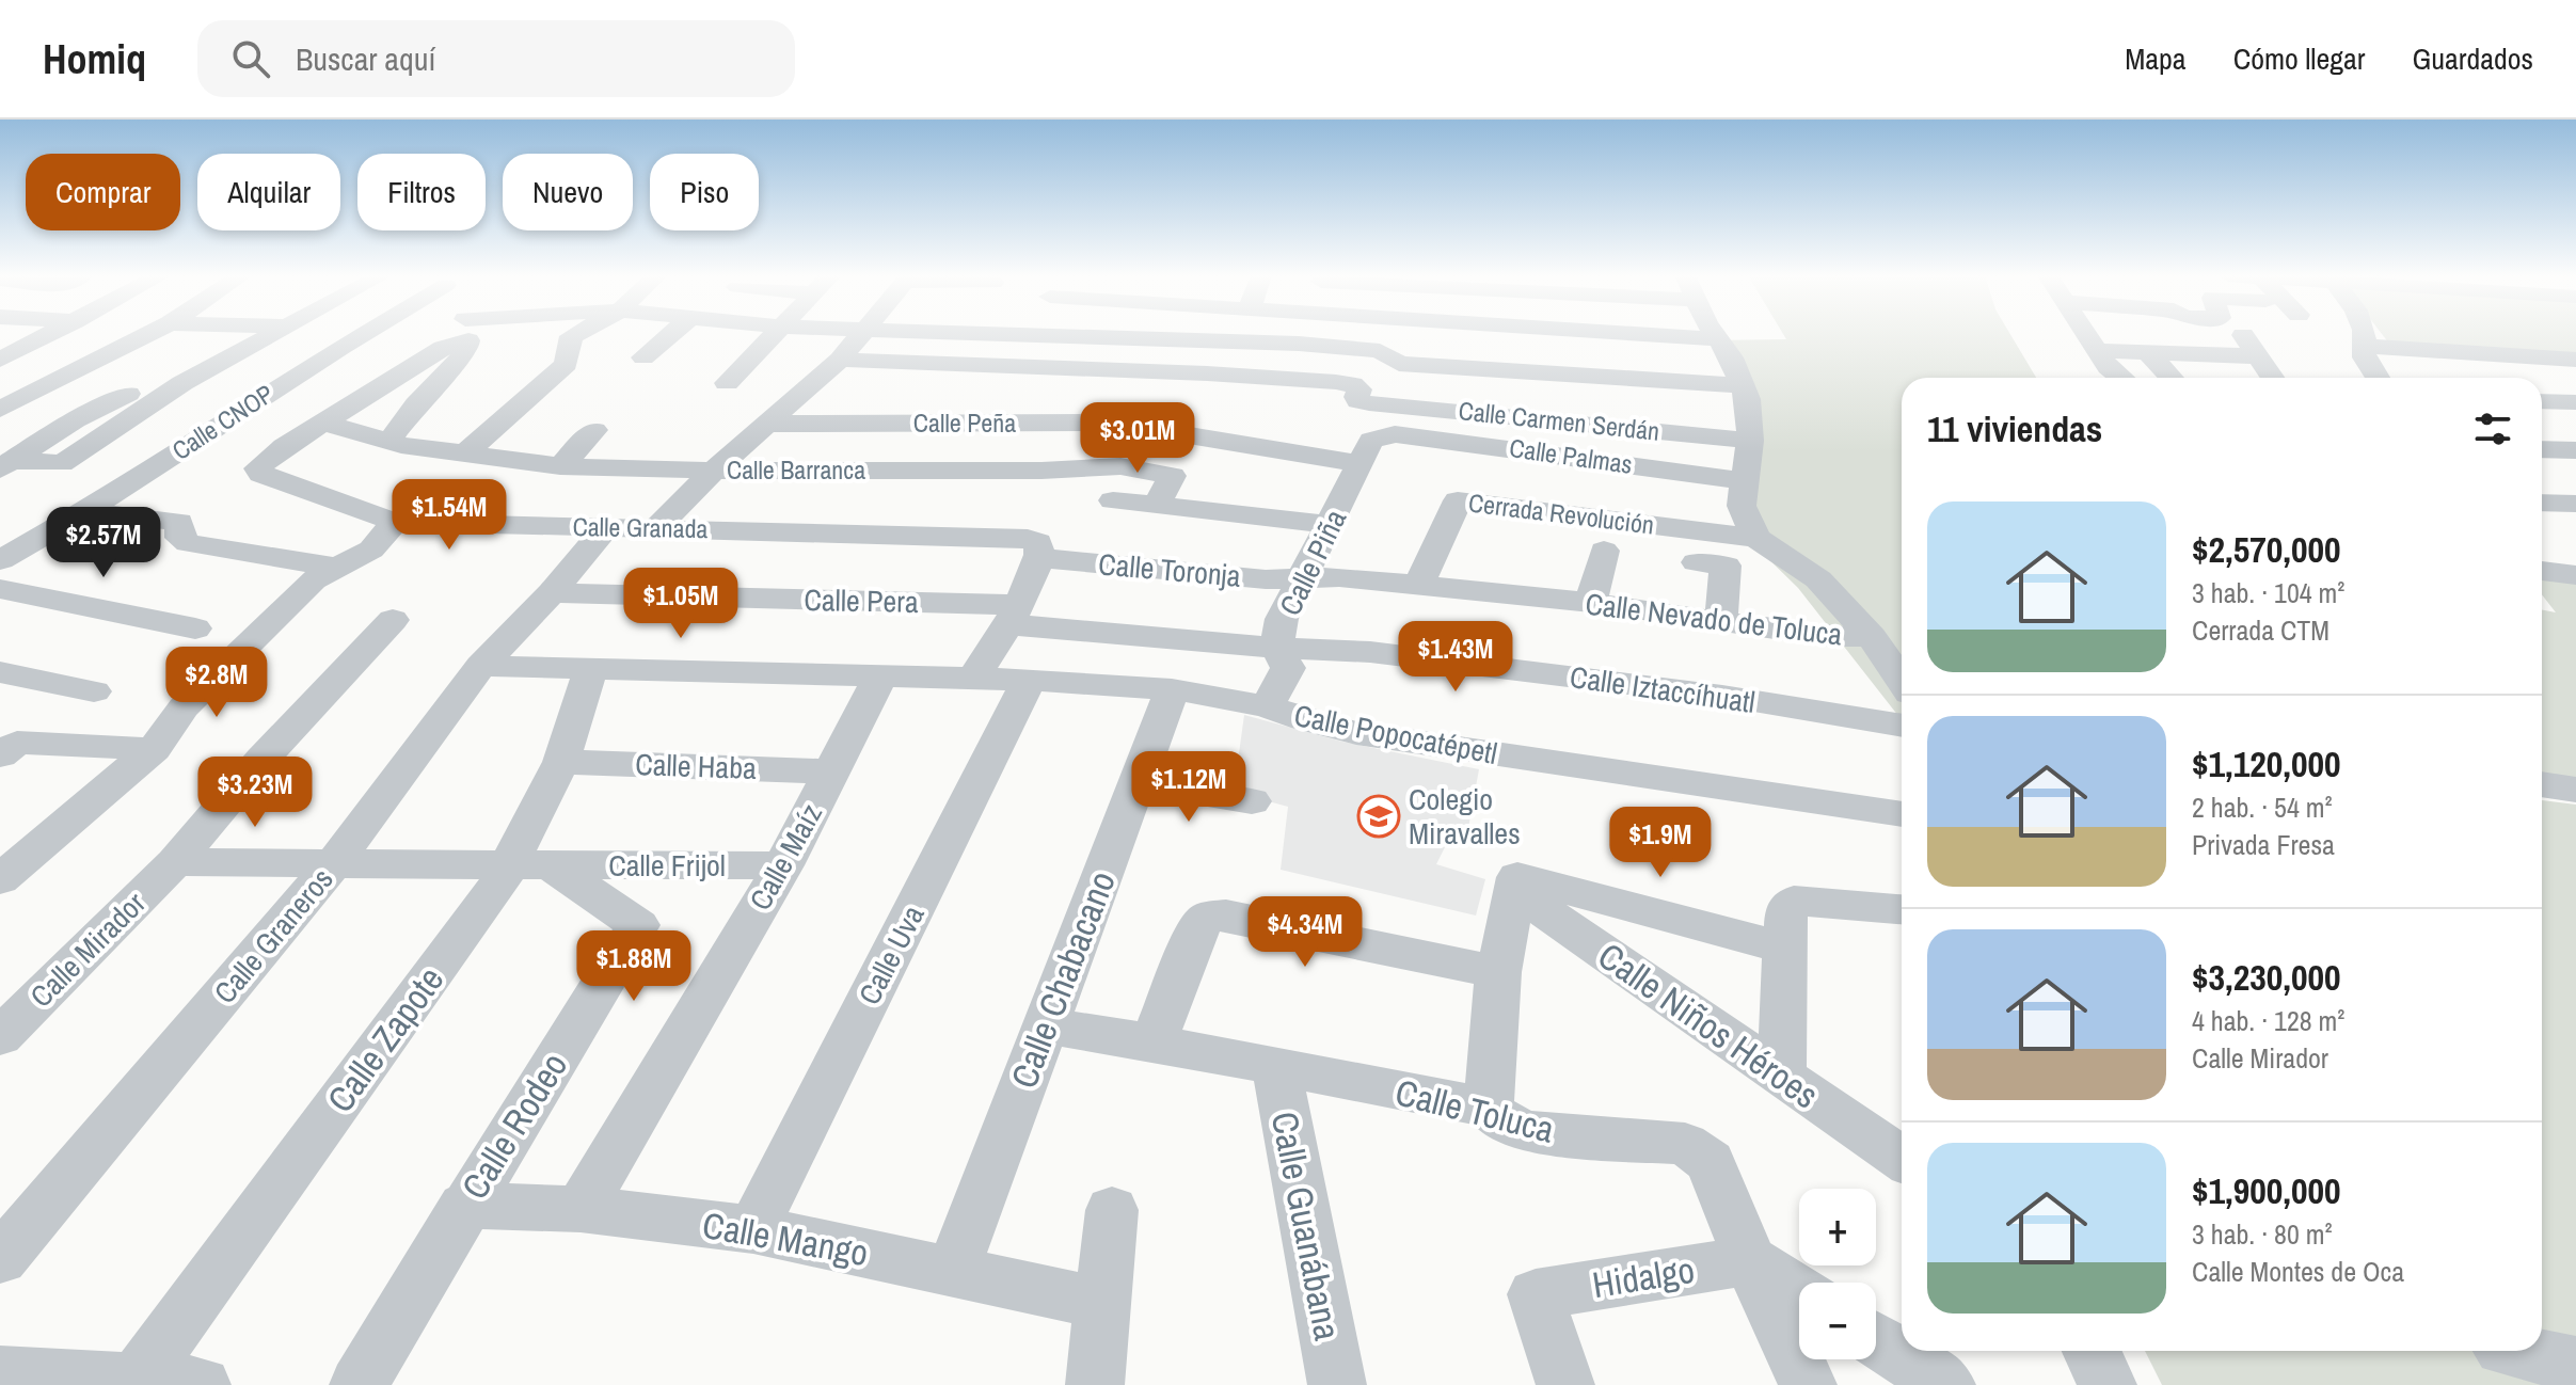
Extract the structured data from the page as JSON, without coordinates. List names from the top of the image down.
{
  "streets": {
    "street": [
      "Calle Carmen Serdán",
      "Calle CNOP",
      "Calle Peña",
      "Calle Palmas",
      "Calle Barranca",
      "Cerrada Revolución",
      "Calle Granada",
      "Calle Piña",
      "Calle Toronja",
      "Calle Pera",
      "Calle Nevado de Toluca",
      "Calle Iztaccíhuatl",
      "Calle Popocatépetl",
      "Calle Haba",
      "Calle Maíz",
      "Calle Frijol",
      "Calle Graneros",
      "Calle Mirador",
      "Calle Uva",
      "Calle Chabacano",
      "Calle Niños Héroes",
      "Calle Zapote",
      "Calle Toluca",
      "Calle Rodeo",
      "Calle Guanábana",
      "Calle Mango",
      "Hidalgo"
    ]
  },
  "crossings": [
    ["Calle Peña", "Calle Piña"],
    ["Calle Palmas", "Calle Piña"],
    ["Calle Barranca", "Calle Granada"],
    ["Cerrada Revolución", "Calle Nevado de Toluca"],
    ["Calle Granada", "Calle Toronja"],
    ["Calle Granada", "Calle Graneros"],
    ["Calle Piña", "Calle Toronja"],
    ["Calle Piña", "Calle Nevado de Toluca"],
    ["Calle Piña", "Calle Iztaccíhuatl"],
    ["Calle Piña", "Calle Popocatépetl"],
    ["Calle Toronja", "Calle Nevado de Toluca"],
    ["Calle Pera", "Calle Iztaccíhuatl"],
    ["Calle Pera", "Calle Graneros"],
    ["Calle Popocatépetl", "Calle Maíz"],
    ["Calle Popocatépetl", "Calle Graneros"],
    ["Calle Popocatépetl", "Calle Uva"],
    ["Calle Popocatépetl", "Calle Chabacano"],
    ["Calle Popocatépetl", "Calle Zapote"],
    ["Calle Haba", "Calle Maíz"],
    ["Calle Haba", "Calle Zapote"],
    ["Calle Maíz", "Calle Frijol"],
    ["Calle Maíz", "Calle Mango"],
    ["Calle Frijol", "Calle Zapote"],
    ["Calle Frijol", "Calle Rodeo"],
    ["Calle Uva", "Calle Mango"],
    ["Calle Chabacano", "Calle Toluca"],
    ["Calle Chabacano", "Calle Mango"],
    ["Calle Zapote", "Calle Rodeo"],
    ["Calle Toluca", "Calle Guanábana"],
    ["Calle Toluca", "Hidalgo"],
    ["Calle Rodeo", "Calle Mango"]
  ],
  "places": {
    "school or university": ["Colegio Miravalles"]
  },
  "page": {
    "header": "Homiq",
    "search": "Buscar aquí",
    "nav": ["Mapa", "Cómo llegar", "Guardados"],
    "chip": [
      "Comprar",
      "Alquilar",
      "Filtros",
      "Nuevo",
      "Piso"
    ],
    "heading": "11 viviendas",
    "price": [
      "$3.01M",
      "$1.54M",
      "$2.57M",
      "$1.05M",
      "$1.43M",
      "$2.8M",
      "$1.12M",
      "$3.23M",
      "$1.9M",
      "$4.34M",
      "$1.88M"
    ],
    "list": [
      {
        "name": "$2,570,000",
        "note": "3 hab. · 104 m² · Cerrada CTM"
      },
      {
        "name": "$1,120,000",
        "note": "2 hab. · 54 m² · Privada Fresa"
      },
      {
        "name": "$3,230,000",
        "note": "4 hab. · 128 m² · Calle Mirador"
      },
      {
        "name": "$1,900,000",
        "note": "3 hab. · 80 m² · Calle Montes de Oca"
      }
    ],
    "map_buttons": ["+", "−"]
  }
}
